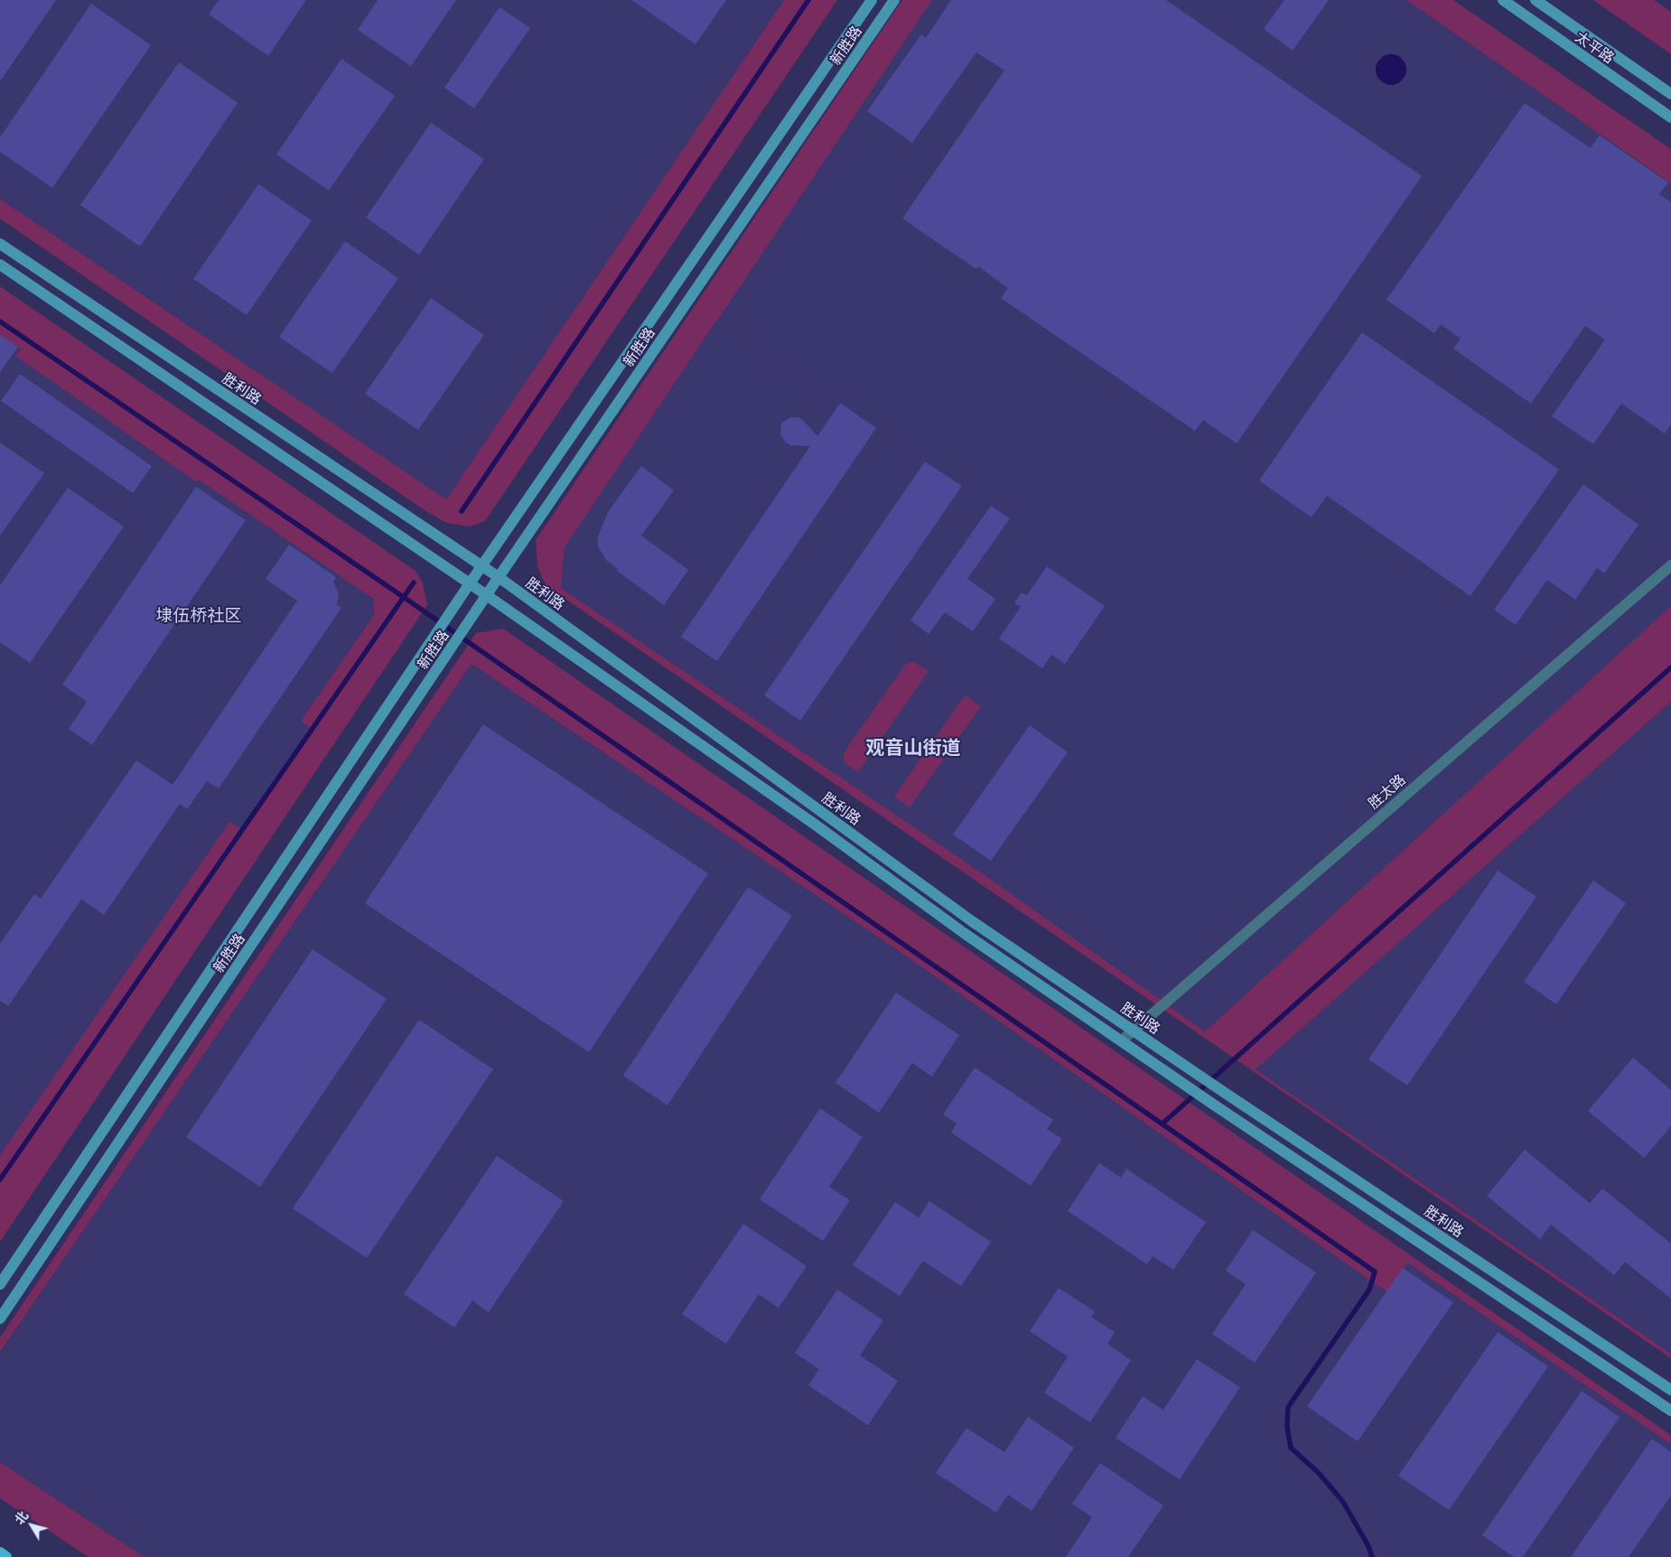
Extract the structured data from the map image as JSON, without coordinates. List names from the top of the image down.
{
  "streets": {
    "street": [
      "新胜路",
      "太平路",
      "胜利路",
      "胜太路"
    ]
  },
  "crossings": [
    ["新胜路", "胜利路"],
    ["胜利路", "胜太路"]
  ],
  "districts": ["埭伍桥社区", "观音山街道"],
  "north": "top left"
}
